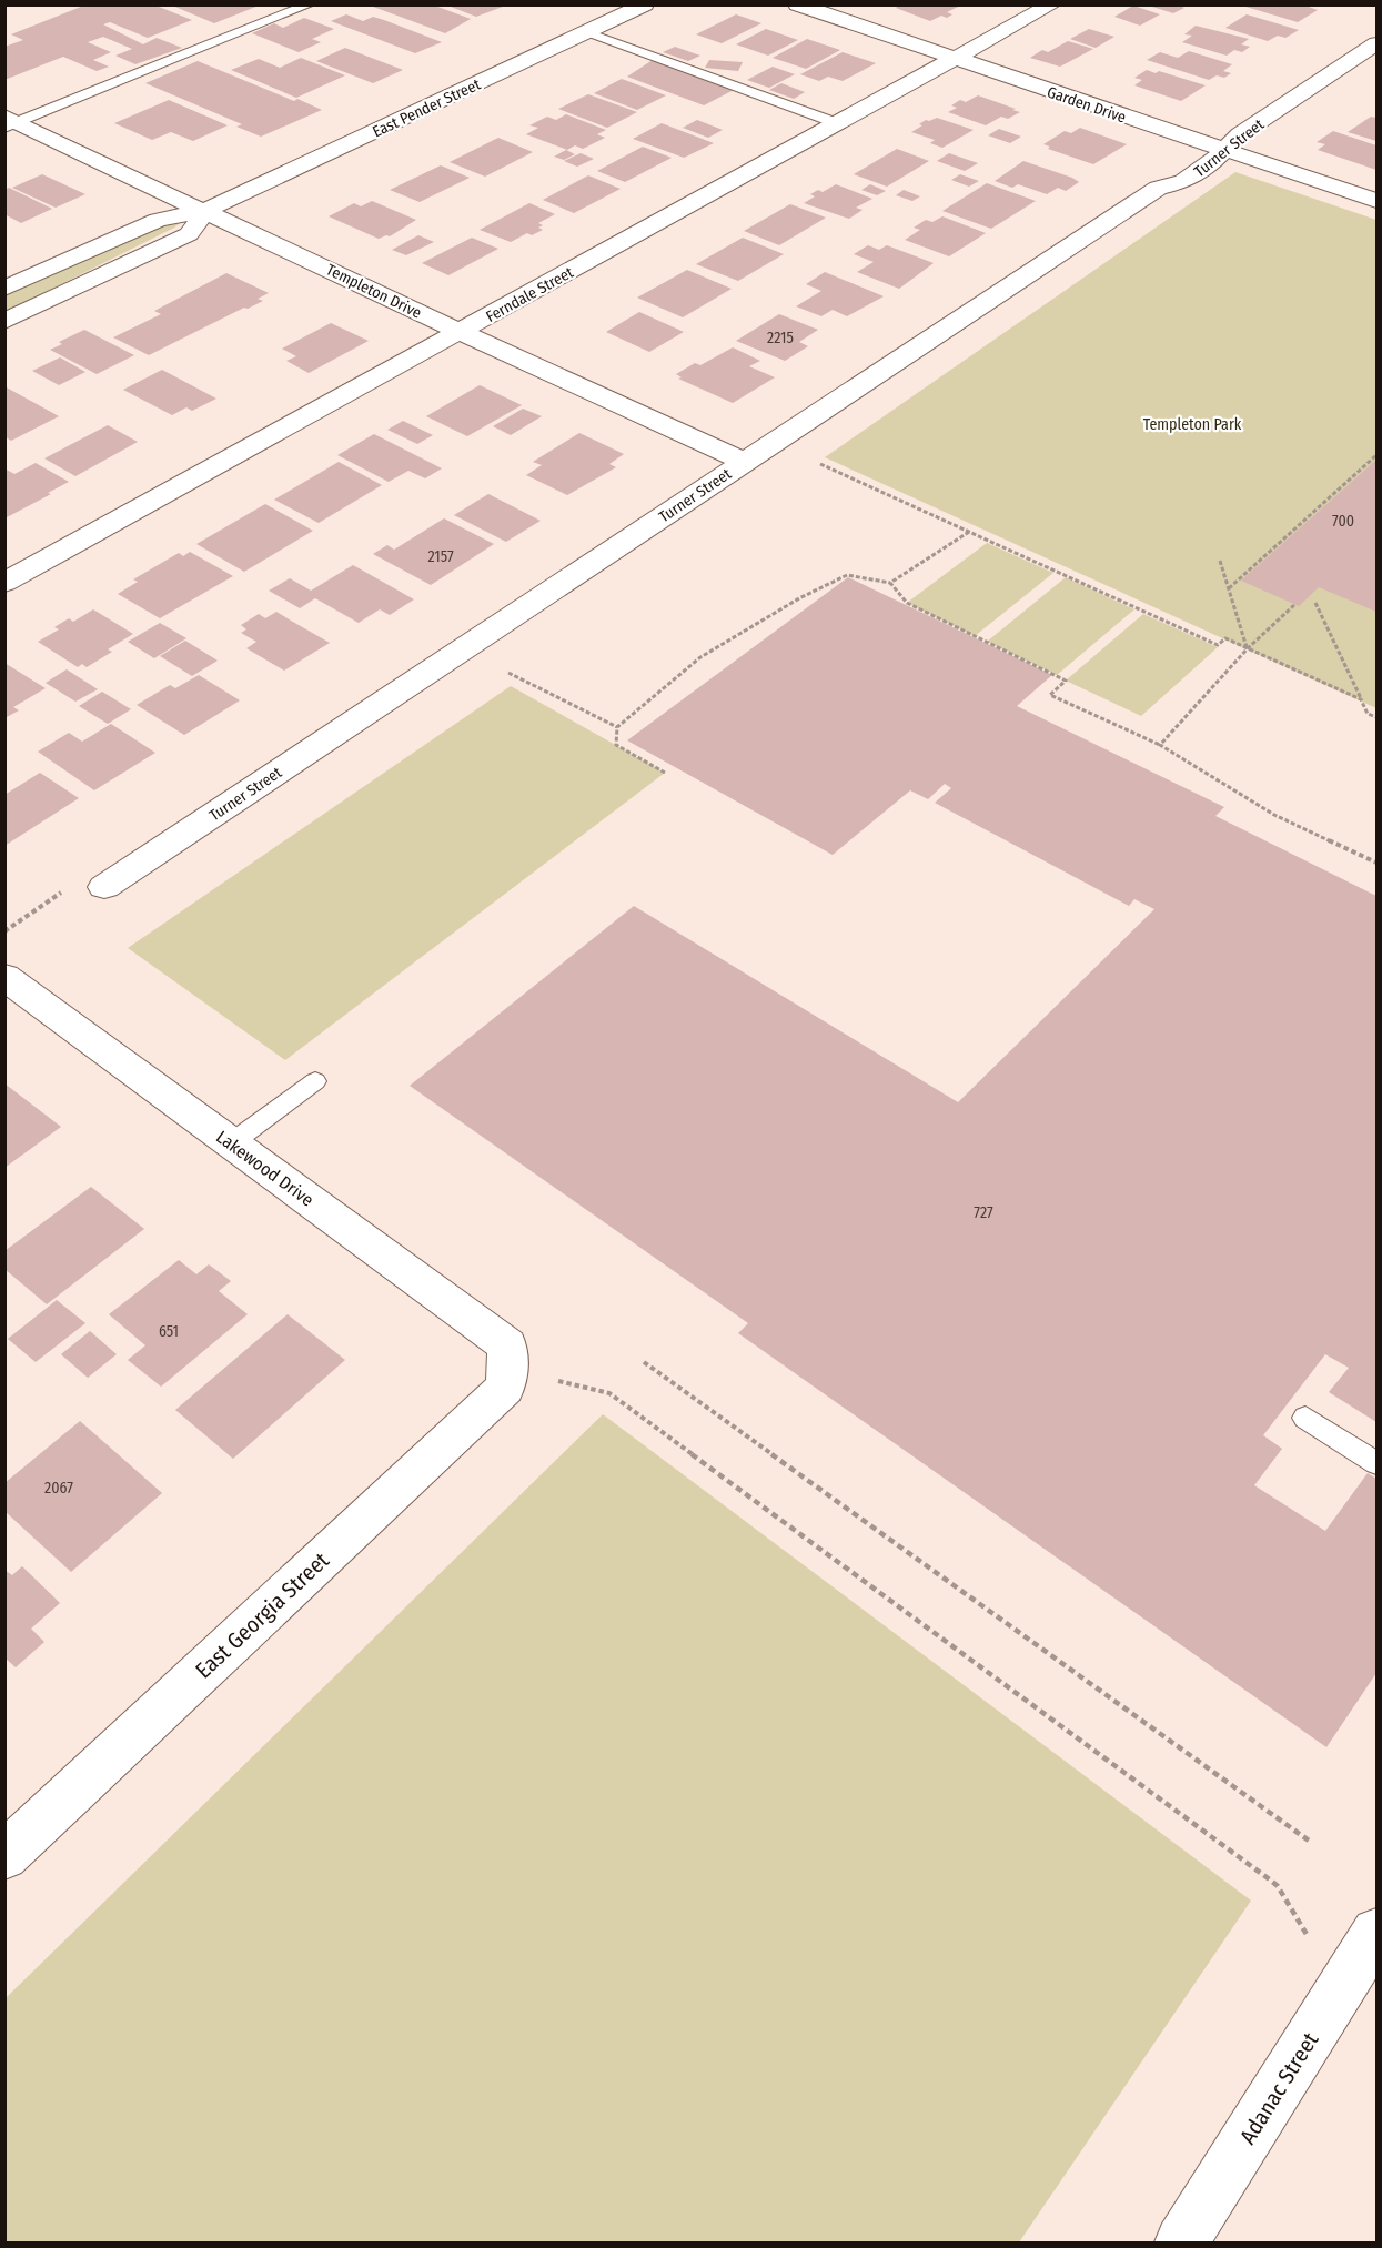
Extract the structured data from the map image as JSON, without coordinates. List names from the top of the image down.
{
  "streets": {
    "street": [
      "Garden Drive",
      "East Pender Street",
      "Turner Street",
      "Templeton Drive",
      "Ferndale Street",
      "Lakewood Drive",
      "East Georgia Street",
      "Adanac Street"
    ]
  },
  "crossings": [
    ["Garden Drive", "Turner Street"],
    ["Garden Drive", "Ferndale Street"],
    ["East Pender Street", "Templeton Drive"],
    ["Turner Street", "Templeton Drive"],
    ["Templeton Drive", "Ferndale Street"],
    ["Lakewood Drive", "East Georgia Street"]
  ],
  "parks": ["Templeton Park"],
  "house_numbers": [
    "2215",
    "700",
    "2157",
    "727",
    "651",
    "2067"
  ]
}
